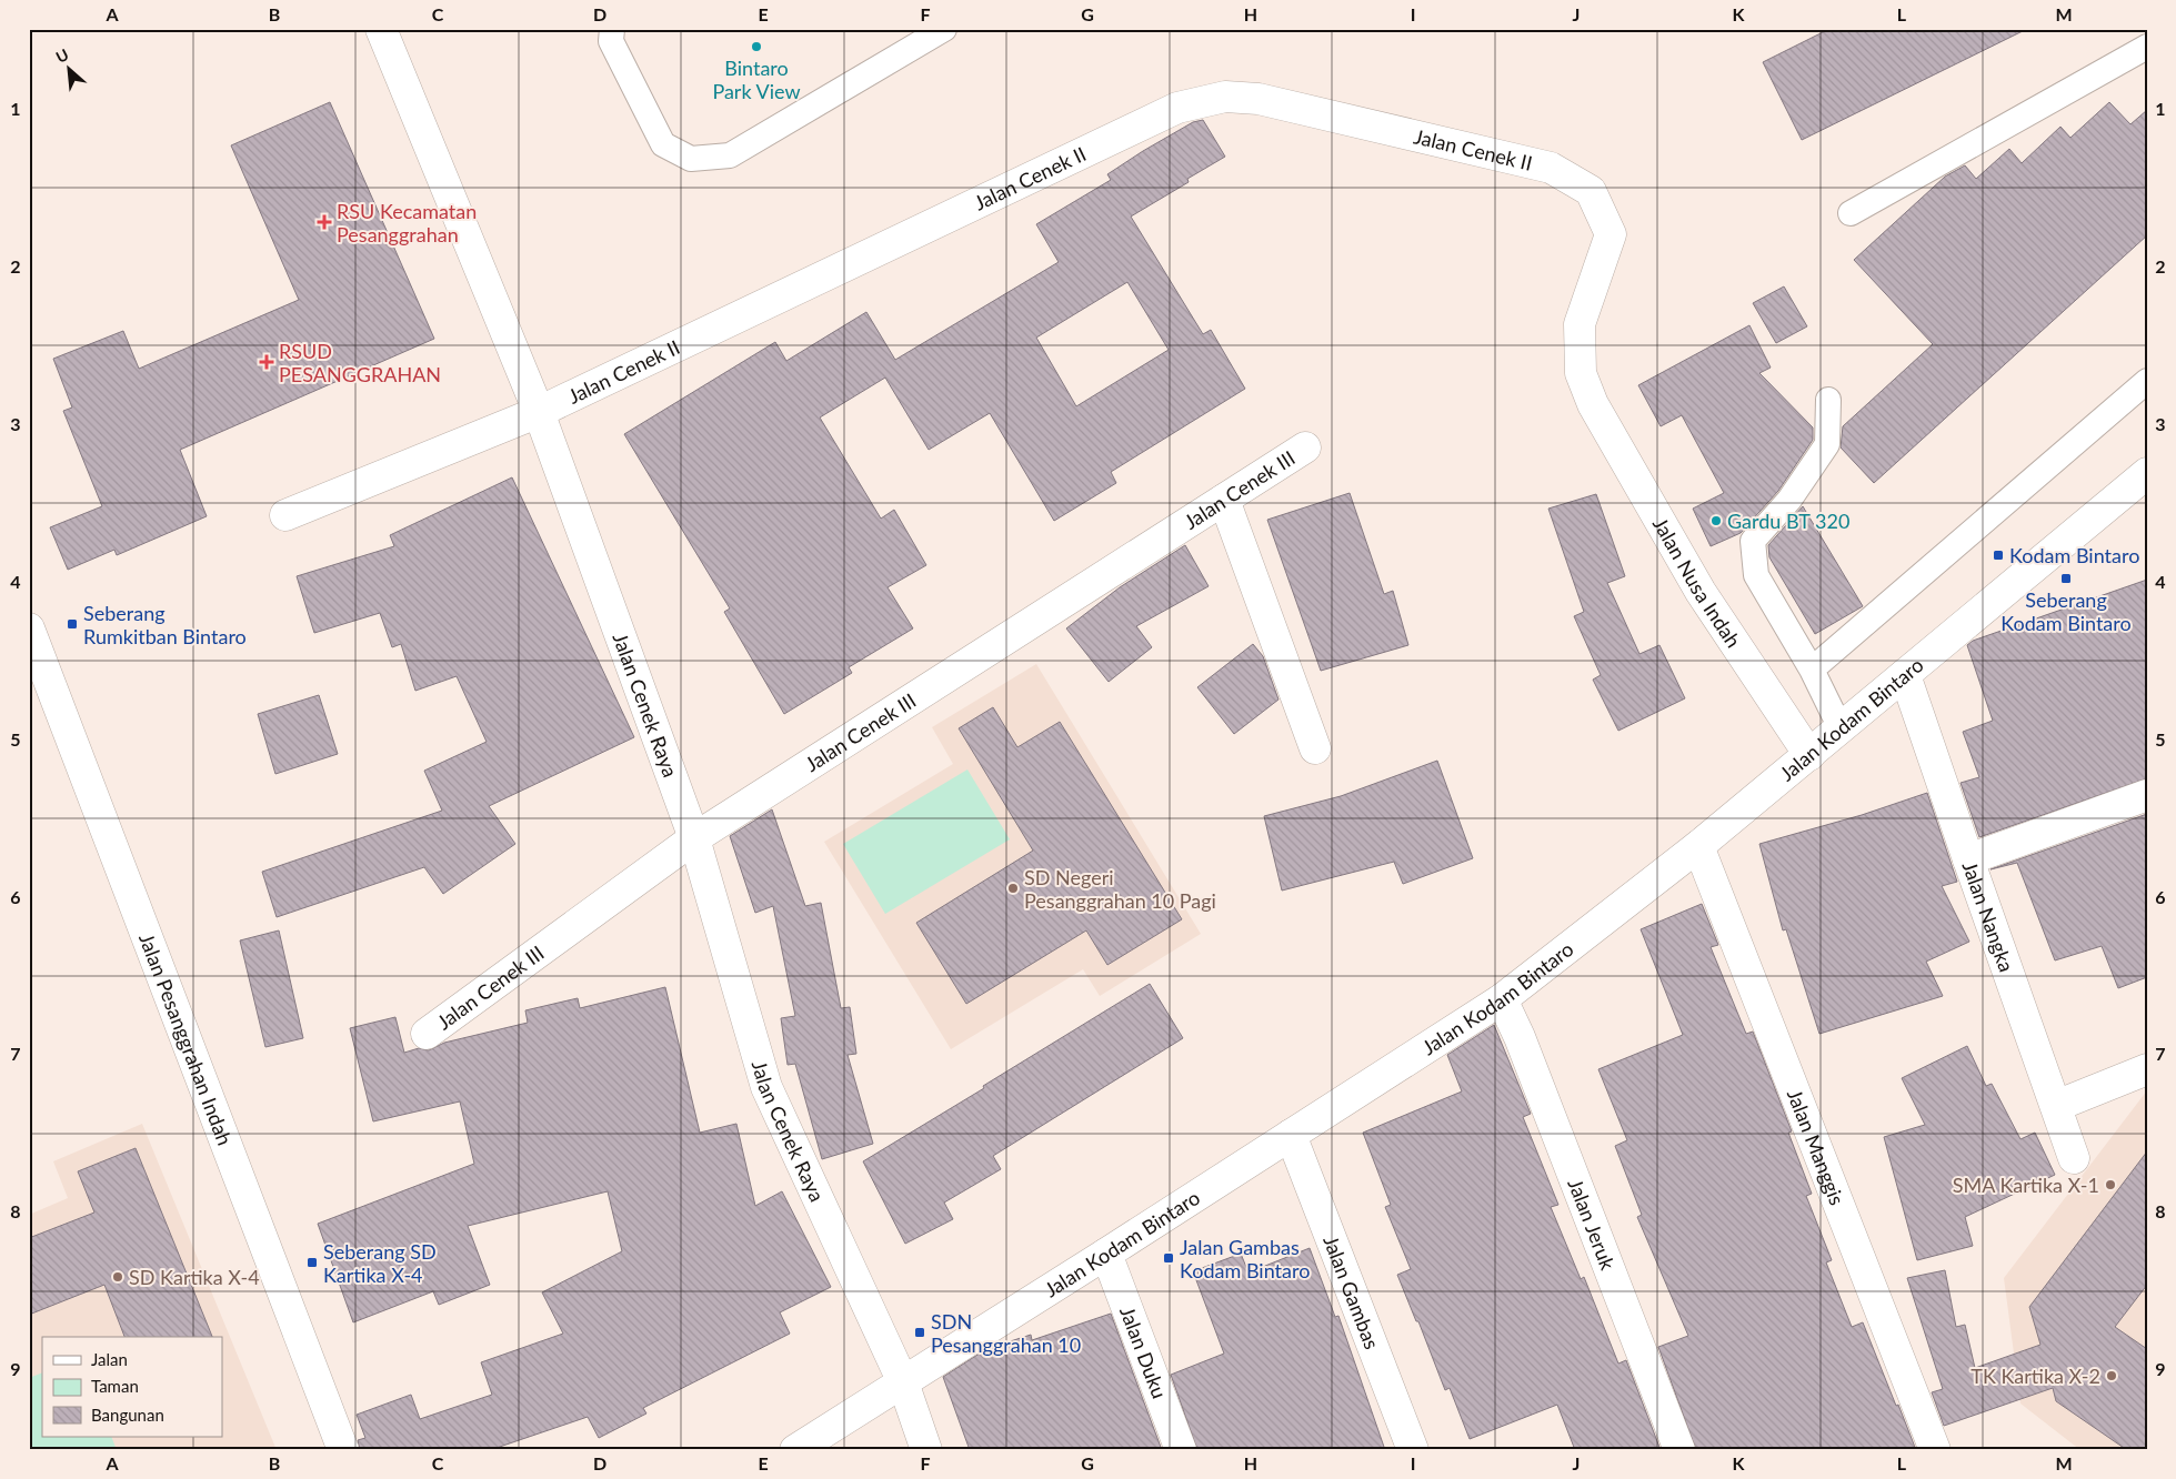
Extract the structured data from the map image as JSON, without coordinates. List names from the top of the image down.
{
  "streets": {
    "street": [
      "Jalan Cenek II",
      "Jalan Cenek III",
      "Jalan Nusa Indah",
      "Jalan Cenek Raya",
      "Jalan Kodam Bintaro",
      "Jalan Nangka",
      "Jalan Pesanggrahan Indah",
      "Jalan Manggis",
      "Jalan Jeruk",
      "Jalan Gambas",
      "Jalan Duku"
    ]
  },
  "crossings": [
    ["Jalan Cenek II", "Jalan Nusa Indah"],
    ["Jalan Cenek II", "Jalan Cenek Raya"],
    ["Jalan Cenek III", "Jalan Cenek Raya"],
    ["Jalan Nusa Indah", "Jalan Kodam Bintaro"],
    ["Jalan Cenek Raya", "Jalan Kodam Bintaro"],
    ["Jalan Kodam Bintaro", "Jalan Nangka"],
    ["Jalan Kodam Bintaro", "Jalan Manggis"],
    ["Jalan Kodam Bintaro", "Jalan Jeruk"],
    ["Jalan Kodam Bintaro", "Jalan Gambas"],
    ["Jalan Kodam Bintaro", "Jalan Duku"]
  ],
  "places": {
    "other": [
      "Bintaro Park View",
      "Gardu BT 320",
      "SD Negeri Pesanggrahan 10 Pagi",
      "SMA Kartika X-1",
      "SD Kartika X-4",
      "TK Kartika X-2"
    ],
    "health": ["RSU Kecamatan Pesanggrahan", "RSUD PESANGGRAHAN"],
    "transit": [
      "Kodam Bintaro",
      "Seberang Kodam Bintaro",
      "Seberang Rumkitban Bintaro",
      "Jalan Gambas Kodam Bintaro",
      "Seberang SD Kartika X-4",
      "SDN Pesanggrahan 10"
    ]
  },
  "legend": ["Jalan", "Taman", "Bangunan"],
  "north": "top left",
  "grid": {
    "columns": [
      "A",
      "B",
      "C",
      "D",
      "E",
      "F",
      "G",
      "H",
      "I",
      "J",
      "K",
      "L",
      "M"
    ],
    "rows": [
      "1",
      "2",
      "3",
      "4",
      "5",
      "6",
      "7",
      "8",
      "9"
    ]
  }
}
